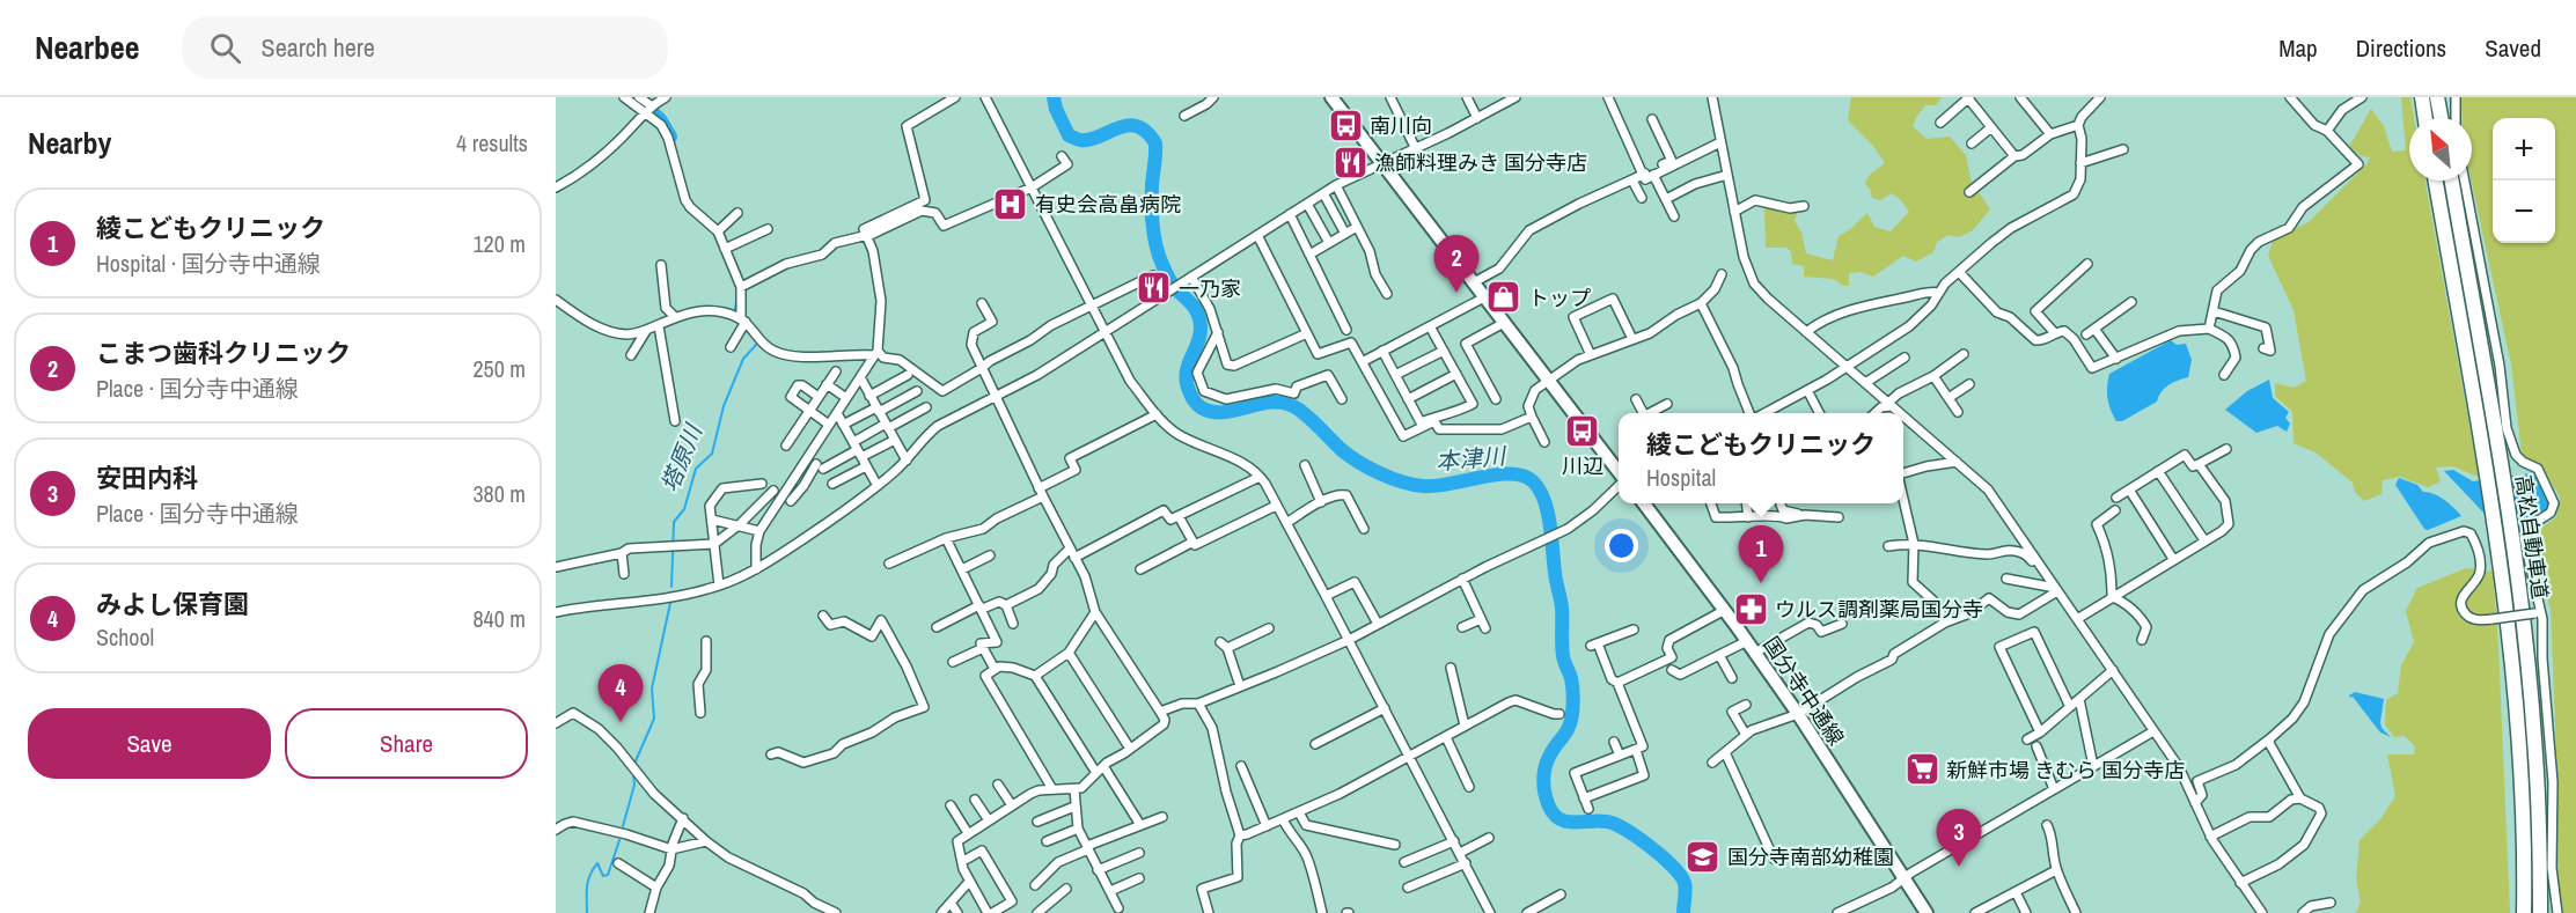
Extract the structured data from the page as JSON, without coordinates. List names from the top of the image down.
{
  "streets": {
    "highway": ["高松自動車道"],
    "main road": ["国分寺中通線"]
  },
  "water": ["塔原川", "本津川"],
  "places": {
    "bus stop": ["南川向", "川辺"],
    "restaurant": ["漁師料理みき 国分寺店", "一乃家"],
    "hospital": ["有史会高畠病院"],
    "shop": ["トップ"],
    "pharmacy": ["ウルス調剤薬局国分寺"],
    "supermarket": ["新鮮市場 きむら 国分寺店"],
    "school or university": ["国分寺南部幼稚園"]
  },
  "north": "top left",
  "page": {
    "header": "Nearbee",
    "search": "Search here",
    "nav": ["Map", "Directions", "Saved"],
    "heading": ["Nearby", "4 results"],
    "map_buttons": ["+", "−"],
    "list": [
      {
        "mark": "1",
        "name": "綾こどもクリニック",
        "note": "Hospital · 国分寺中通線",
        "value": "120 m"
      },
      {
        "mark": "2",
        "name": "こまつ歯科クリニック",
        "note": "Place · 国分寺中通線",
        "value": "250 m"
      },
      {
        "mark": "3",
        "name": "安田内科",
        "note": "Place · 国分寺中通線",
        "value": "380 m"
      },
      {
        "mark": "4",
        "name": "みよし保育園",
        "note": "School",
        "value": "840 m"
      }
    ],
    "pins": [
      "2",
      "1",
      "4",
      "3"
    ],
    "popup": ["綾こどもクリニック", "Hospital"],
    "buttons": ["Save", "Share"]
  }
}
